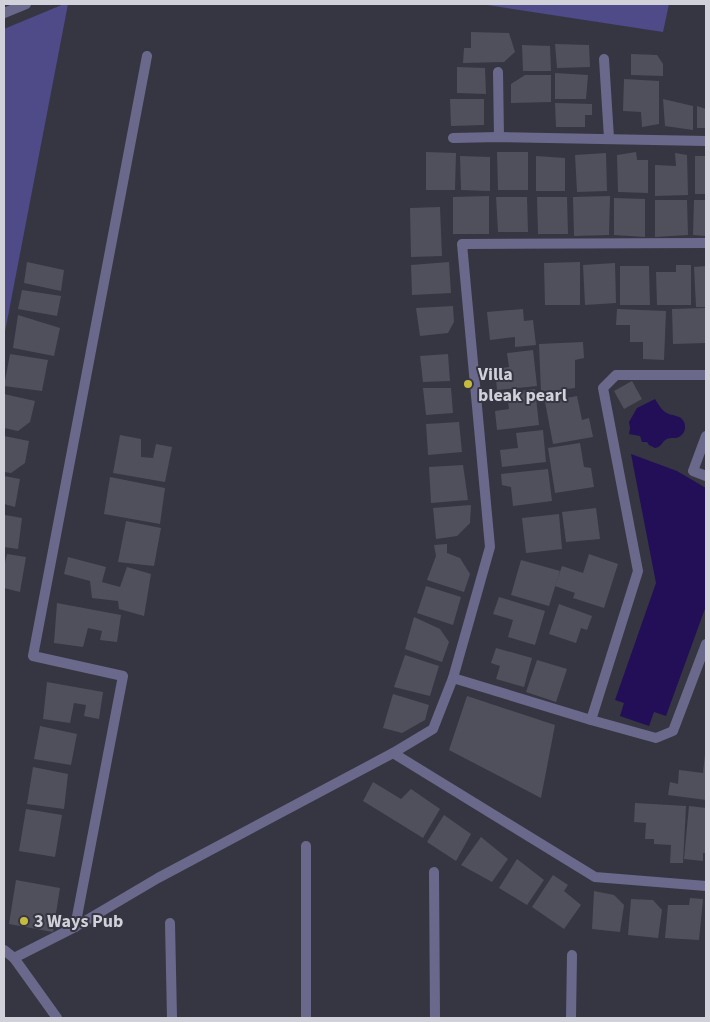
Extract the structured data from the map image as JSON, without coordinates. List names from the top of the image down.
{
  "places": ["Villa bleak pearl", "3 Ways Pub"]
}
